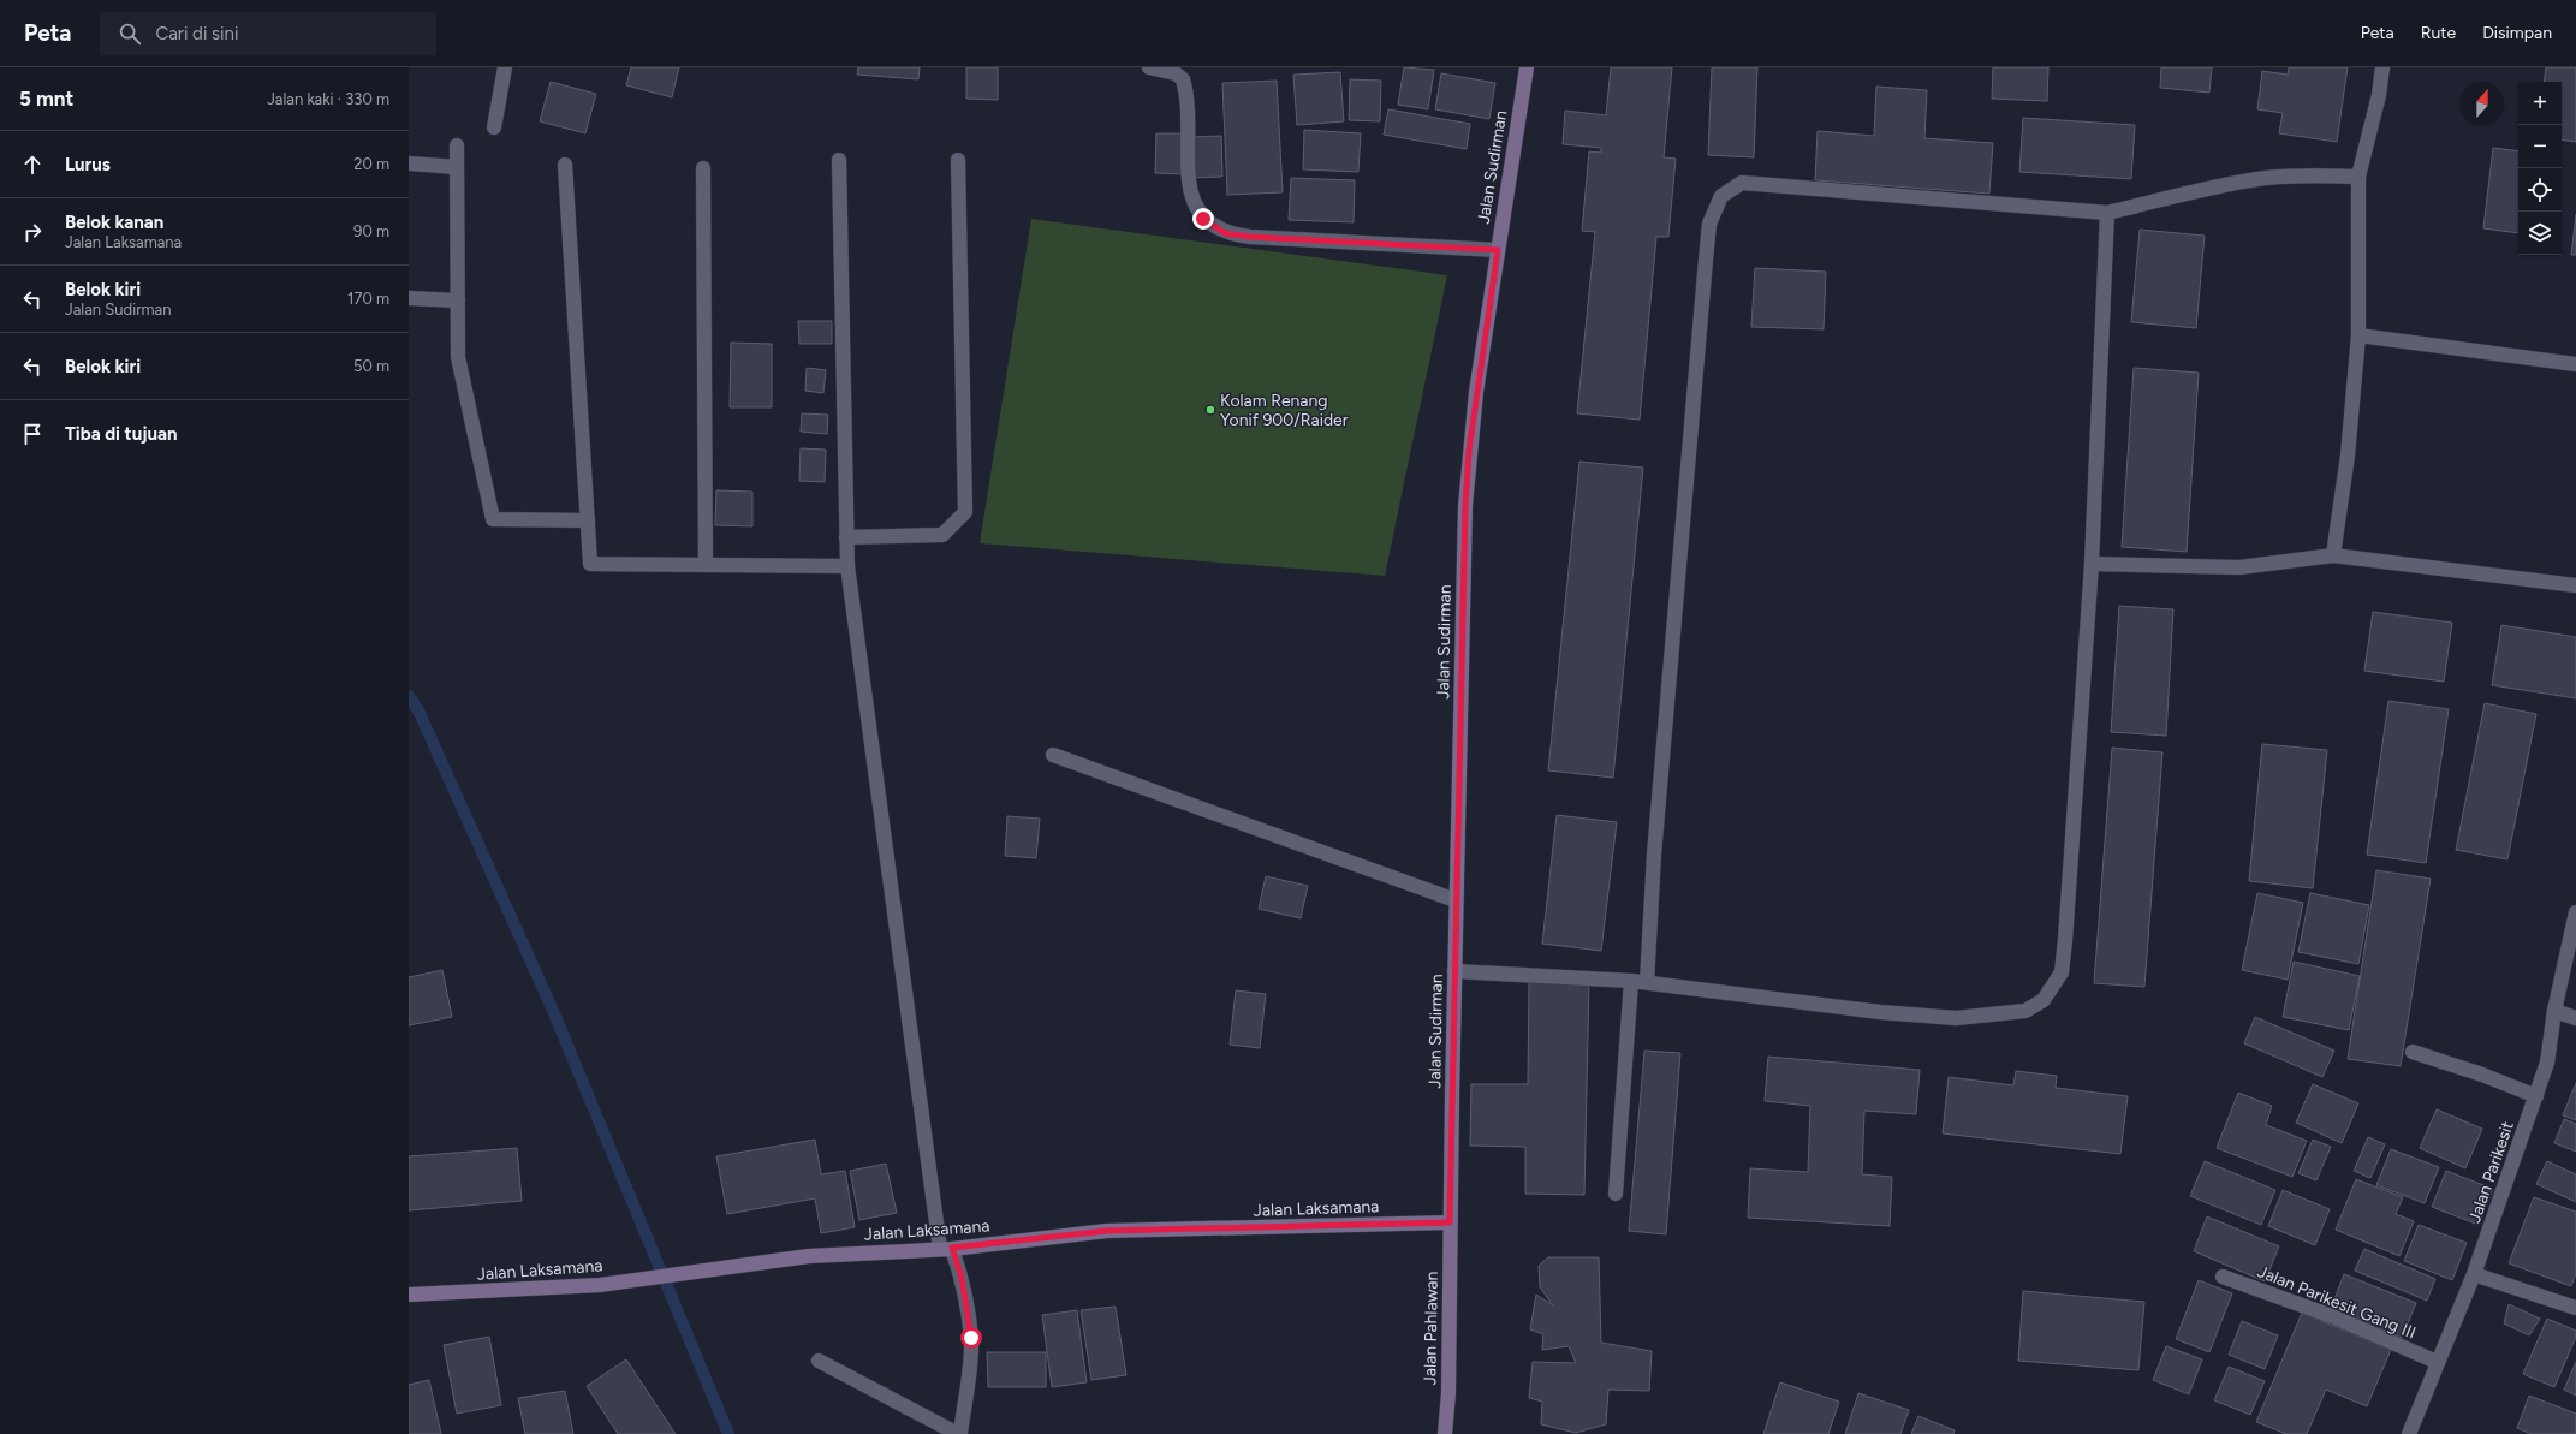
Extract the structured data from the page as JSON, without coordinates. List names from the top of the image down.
{
  "streets": {
    "main road": ["Jalan Sudirman", "Jalan Laksamana", "Jalan Pahlawan"],
    "street": ["Jalan Parikesit", "Jalan Parikesit Gang III"]
  },
  "crossings": [
    ["Jalan Sudirman", "Jalan Laksamana"],
    ["Jalan Sudirman", "Jalan Pahlawan"],
    ["Jalan Parikesit", "Jalan Parikesit Gang III"],
    ["Jalan Laksamana", "Jalan Pahlawan"]
  ],
  "places": ["Kolam Renang Yonif 900/Raider"],
  "north": "top",
  "page": {
    "header": "Peta",
    "search": "Cari di sini",
    "nav": ["Peta", "Rute", "Disimpan"],
    "heading": ["5 mnt", "Jalan kaki · 330 m"],
    "map_buttons": ["+", "−"],
    "list": [
      ["Lurus", "20 m"],
      ["Belok kanan", "Jalan Laksamana", "90 m"],
      ["Belok kiri", "Jalan Sudirman", "170 m"],
      ["Belok kiri", "50 m"],
      "Tiba di tujuan"
    ]
  }
}
